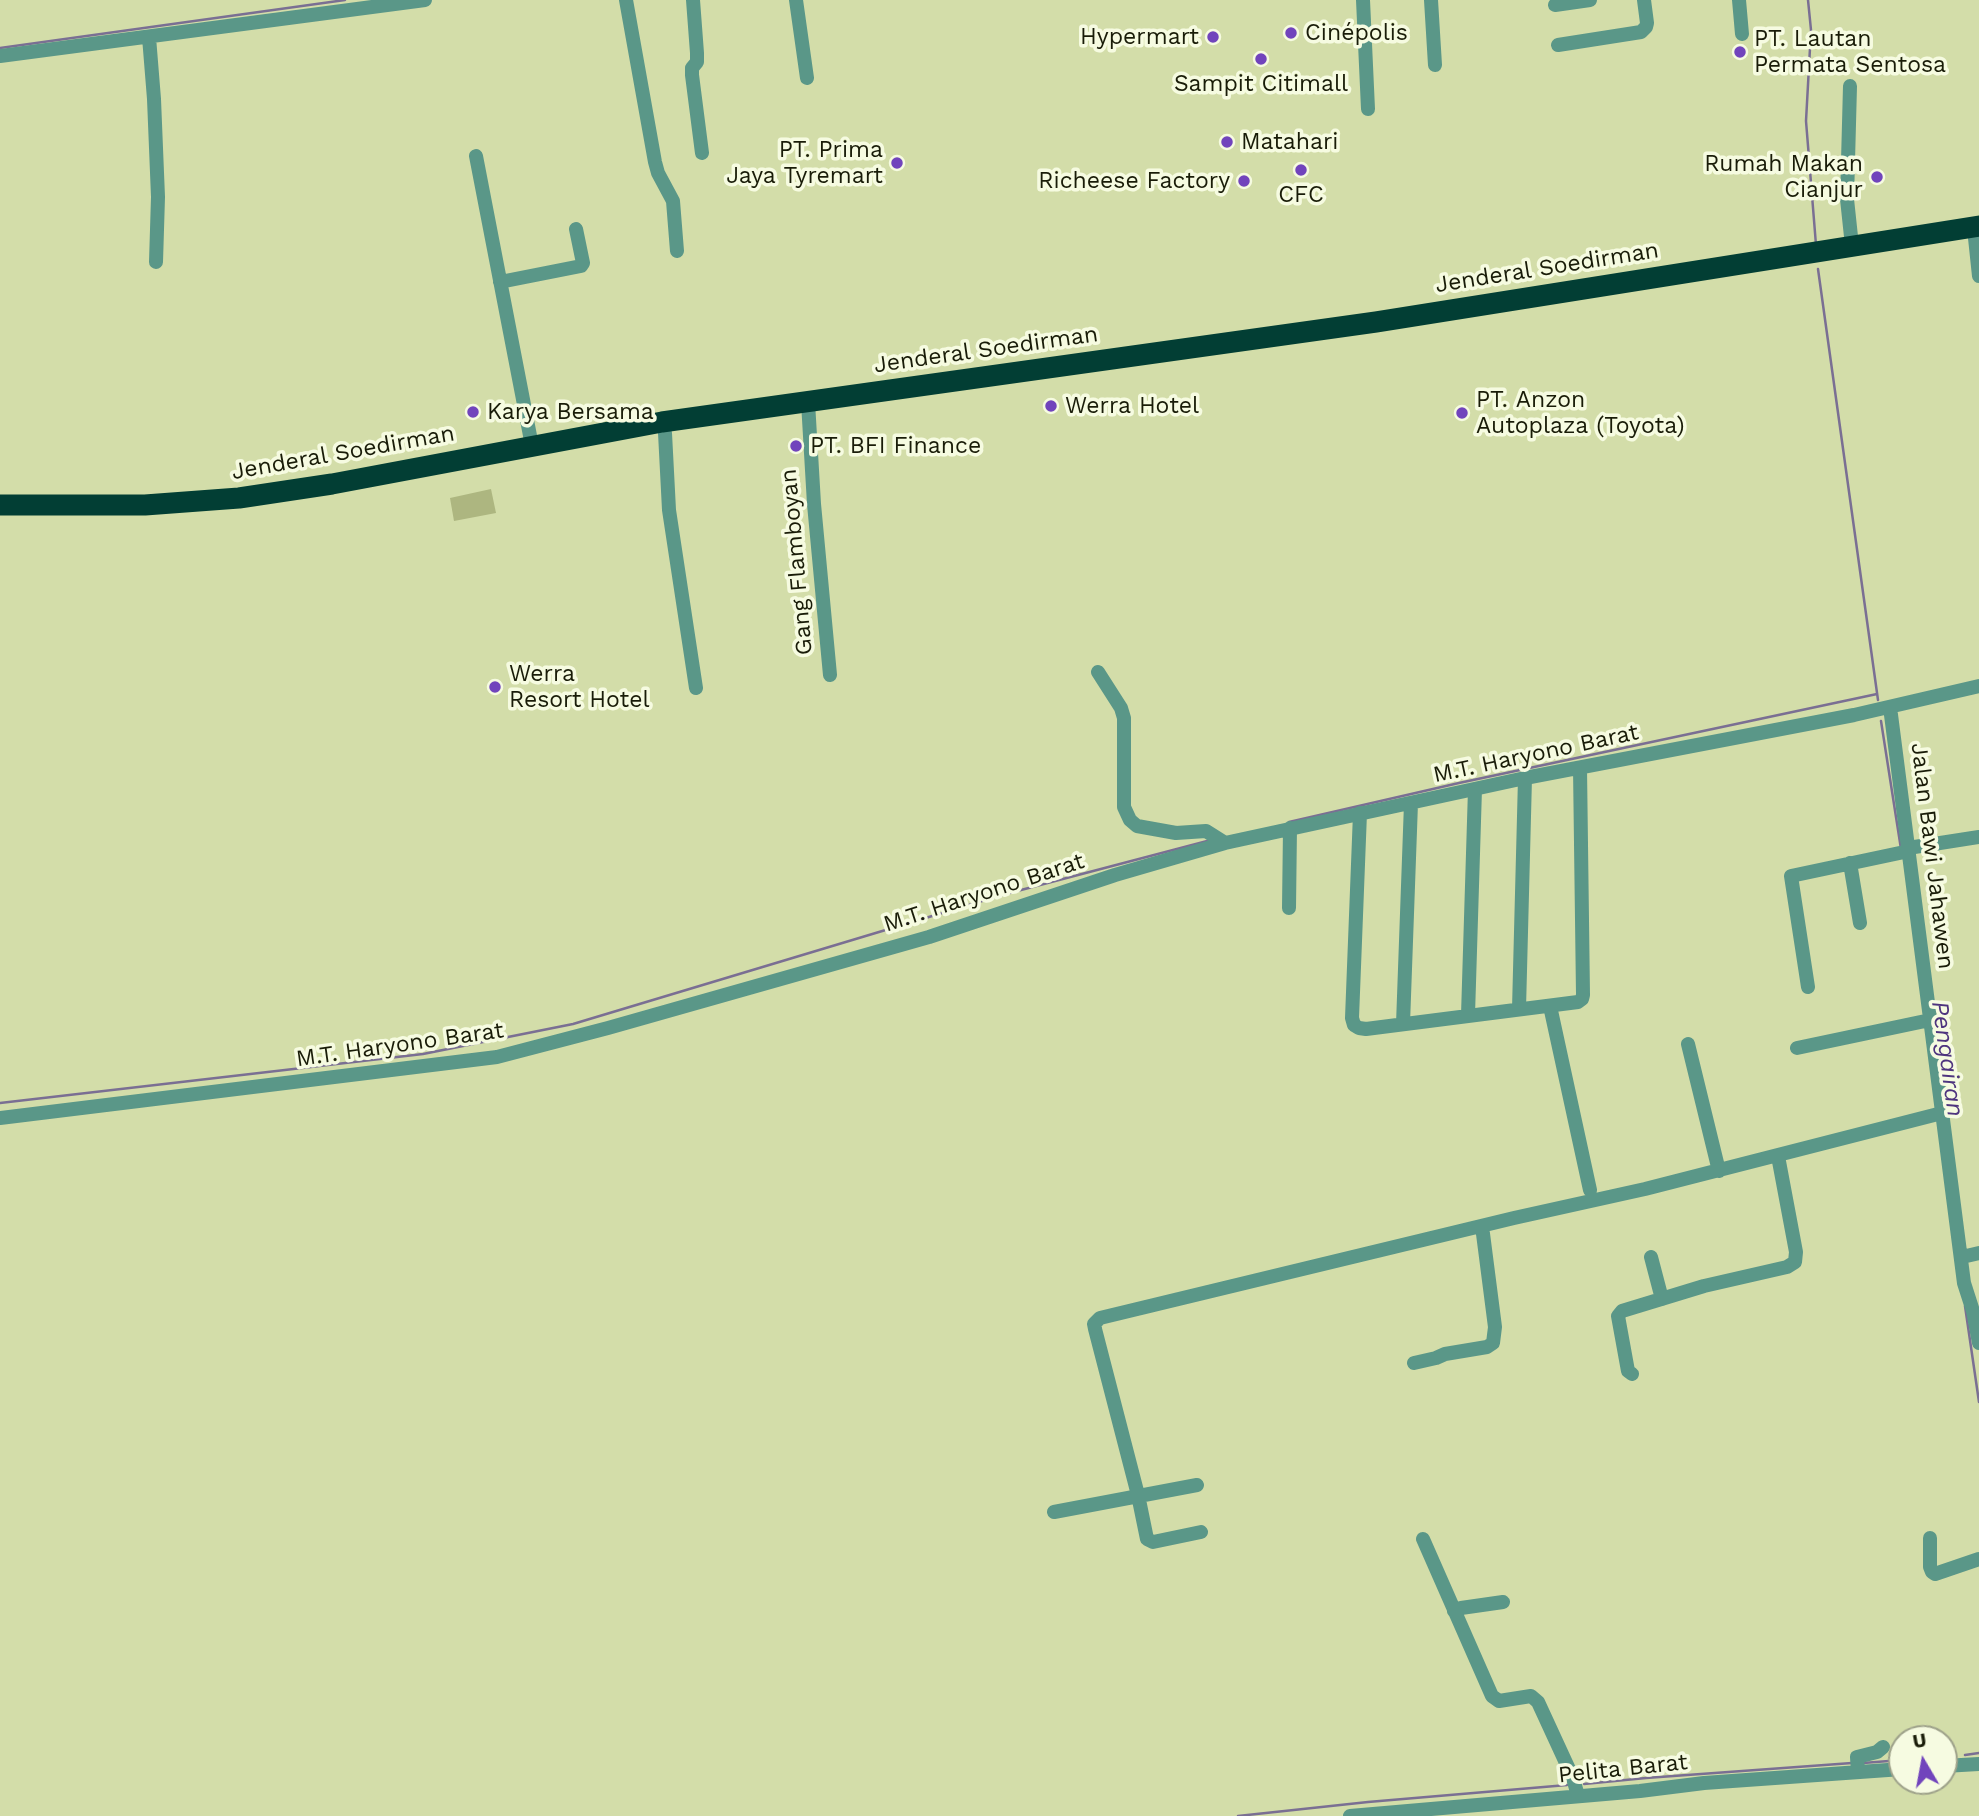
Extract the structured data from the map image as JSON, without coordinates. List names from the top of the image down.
{
  "streets": {
    "highway": ["Jenderal Soedirman"],
    "street": [
      "Gang Flamboyan",
      "M.T. Haryono Barat",
      "Jalan Bawi Jahawen",
      "Pelita Barat"
    ]
  },
  "crossings": [
    ["Jenderal Soedirman", "Gang Flamboyan"],
    ["M.T. Haryono Barat", "Jalan Bawi Jahawen"]
  ],
  "water": ["Pengairan"],
  "places": [
    "Cinépolis",
    "Hypermart",
    "PT. Lautan Permata Sentosa",
    "Sampit Citimall",
    "Matahari",
    "PT. Prima Jaya Tyremart",
    "CFC",
    "Rumah Makan Cianjur",
    "Richeese Factory",
    "Werra Hotel",
    "Karya Bersama",
    "PT. Anzon Autoplaza (Toyota)",
    "PT. BFI Finance",
    "Werra Resort Hotel"
  ],
  "north": "top"
}
